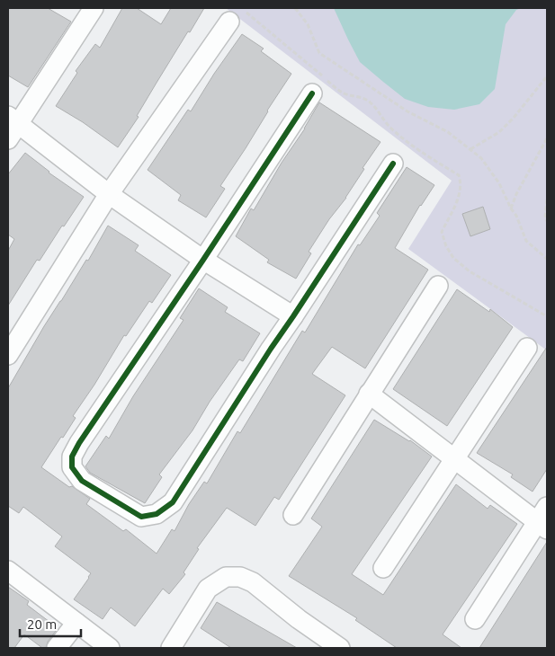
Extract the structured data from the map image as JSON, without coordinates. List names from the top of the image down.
{
  "scale_bar": "20 m"
}
